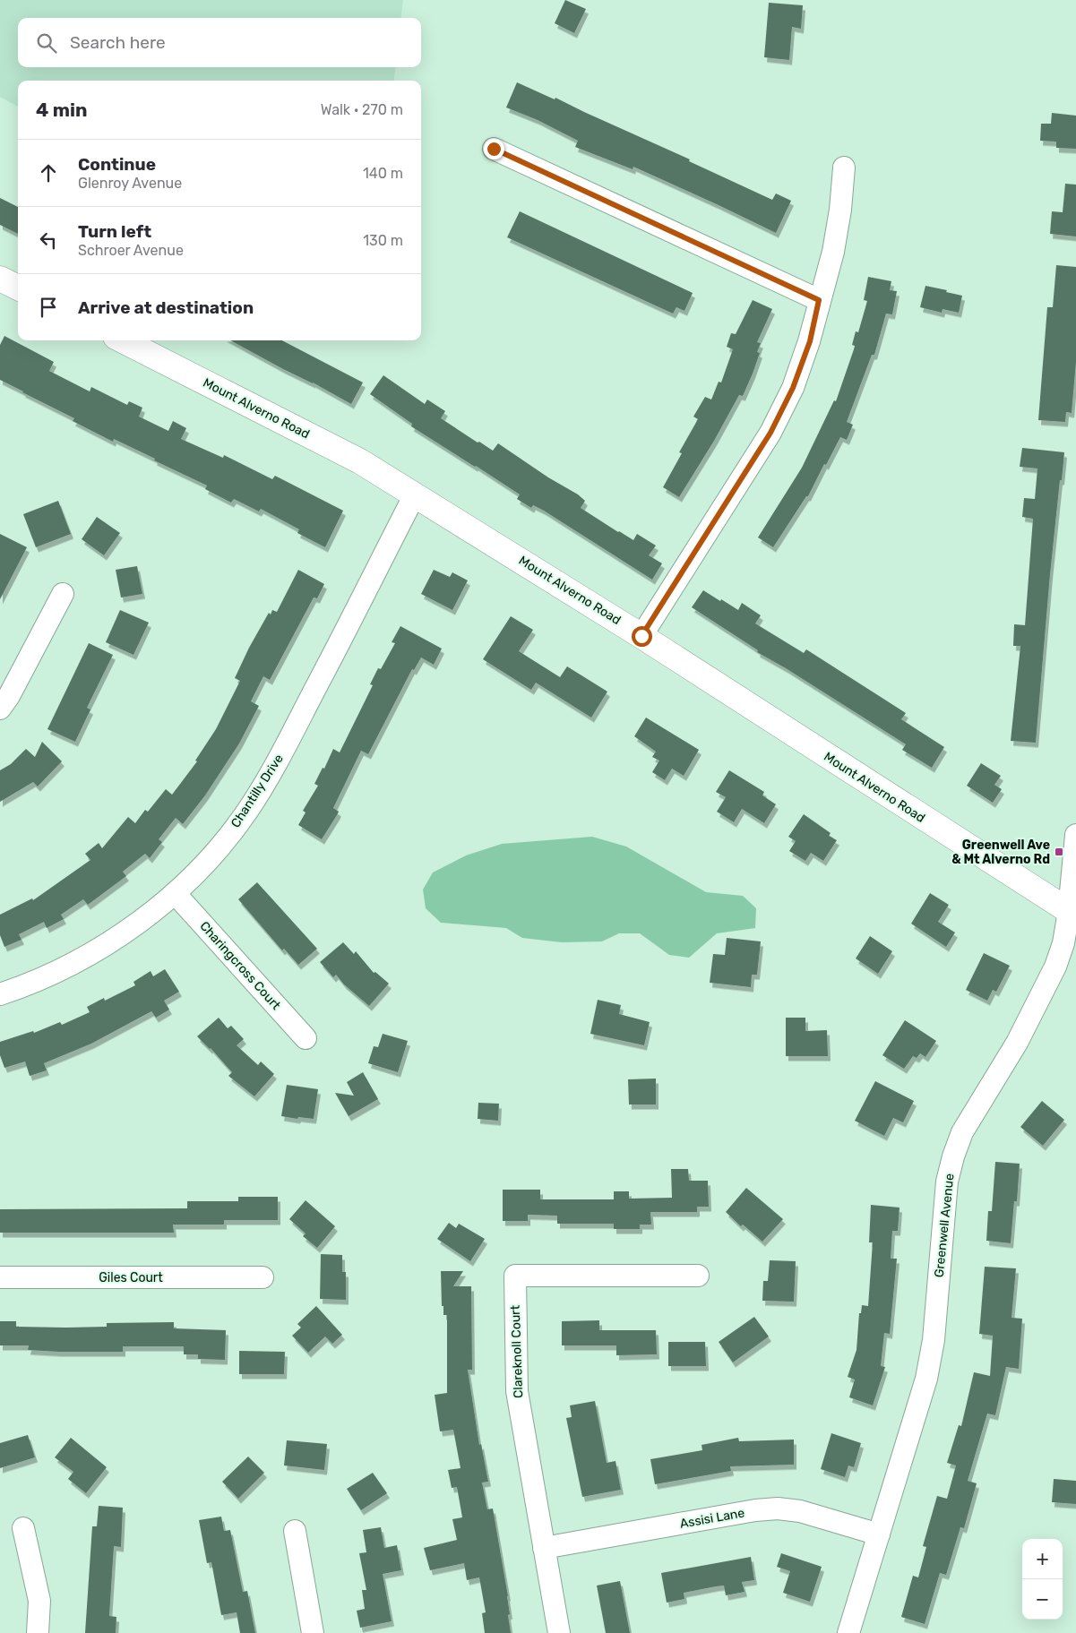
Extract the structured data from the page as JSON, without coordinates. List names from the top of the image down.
{
  "streets": {
    "street": [
      "Mount Alverno Road",
      "Chantilly Drive",
      "Charingcross Court",
      "Greenwell Avenue",
      "Giles Court",
      "Clareknoll Court",
      "Assisi Lane"
    ]
  },
  "crossings": [
    ["Mount Alverno Road", "Chantilly Drive"],
    ["Mount Alverno Road", "Greenwell Avenue"],
    ["Chantilly Drive", "Charingcross Court"],
    ["Greenwell Avenue", "Assisi Lane"],
    ["Clareknoll Court", "Assisi Lane"]
  ],
  "places": {
    "transit": ["Greenwell Ave & Mt Alverno Rd"]
  },
  "page": {
    "search": "Search here",
    "heading": ["4 min", "Walk · 270 m"],
    "list": [
      ["Continue", "Glenroy Avenue", "140 m"],
      ["Turn left", "Schroer Avenue", "130 m"],
      "Arrive at destination"
    ],
    "map_buttons": ["+", "−"]
  }
}
